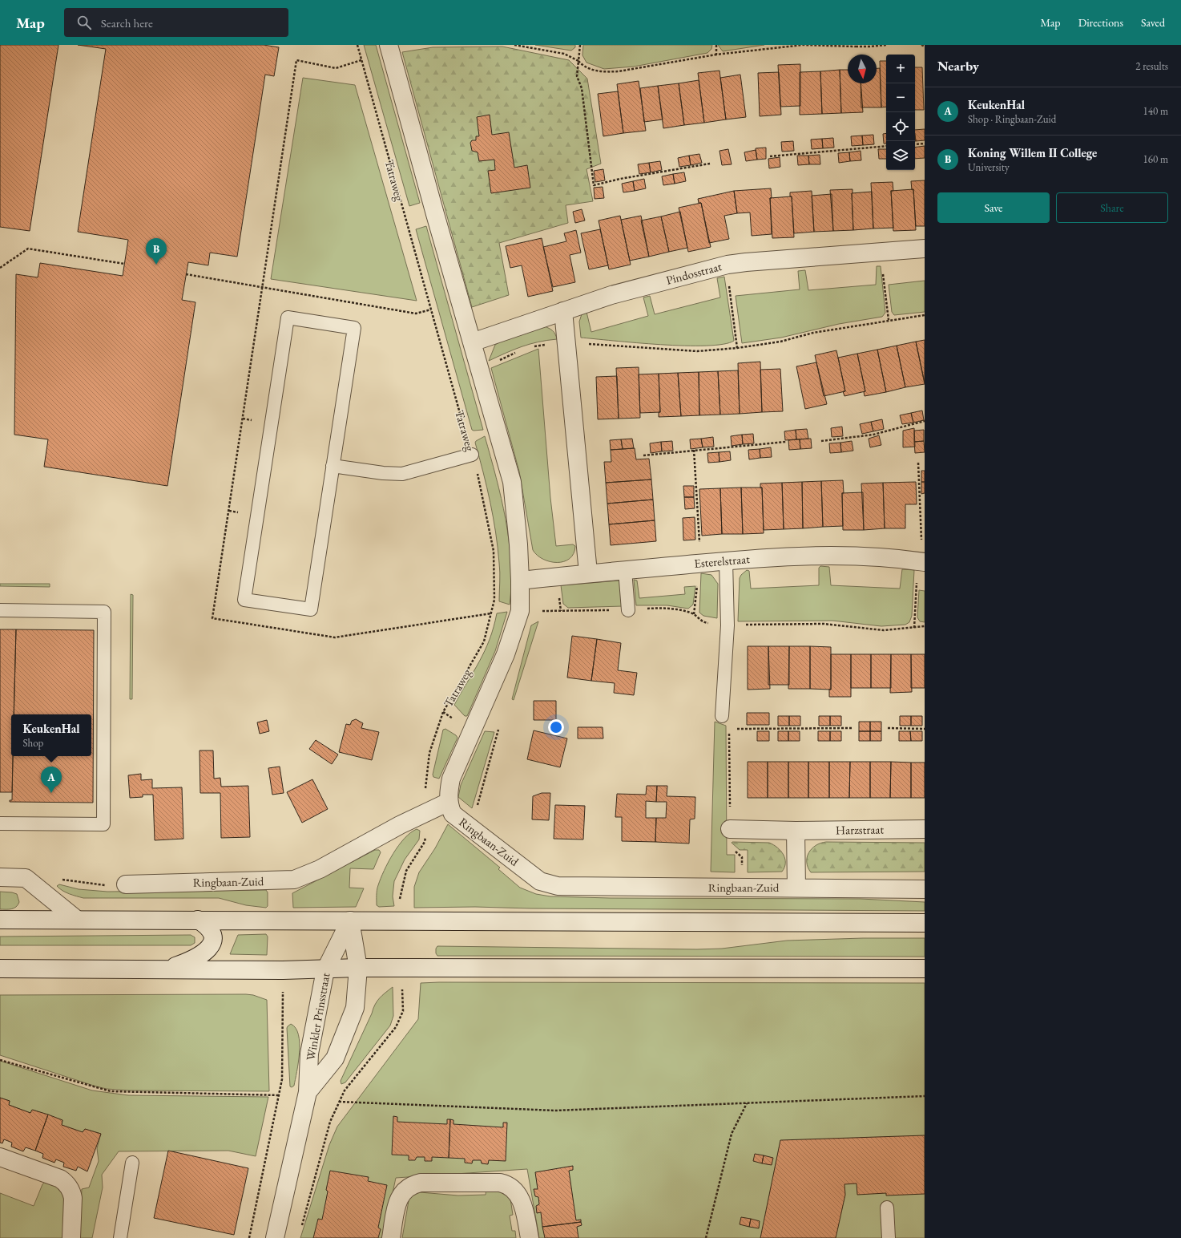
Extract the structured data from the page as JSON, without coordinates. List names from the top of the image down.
{
  "streets": {
    "street": [
      "Pindosstraat",
      "Esterelstraat",
      "Harzstraat",
      "Ringbaan-Zuid",
      "Winkler Prinsstraat"
    ],
    "path": ["Tatraweg"]
  },
  "crossings": [
    ["Tatraweg", "Ringbaan-Zuid"]
  ],
  "north": "bottom",
  "page": {
    "header": "Map",
    "search": "Search here",
    "nav": ["Map", "Directions", "Saved"],
    "heading": ["Nearby", "2 results"],
    "map_buttons": ["+", "−"],
    "list": [
      {
        "mark": "A",
        "name": "KeukenHal",
        "note": "Shop · Ringbaan-Zuid",
        "value": "140 m"
      },
      {
        "mark": "B",
        "name": "Koning Willem II College",
        "note": "University",
        "value": "160 m"
      }
    ],
    "buttons": ["Save", "Share"],
    "pins": ["B", "A"],
    "popup": ["KeukenHal", "Shop"]
  }
}
